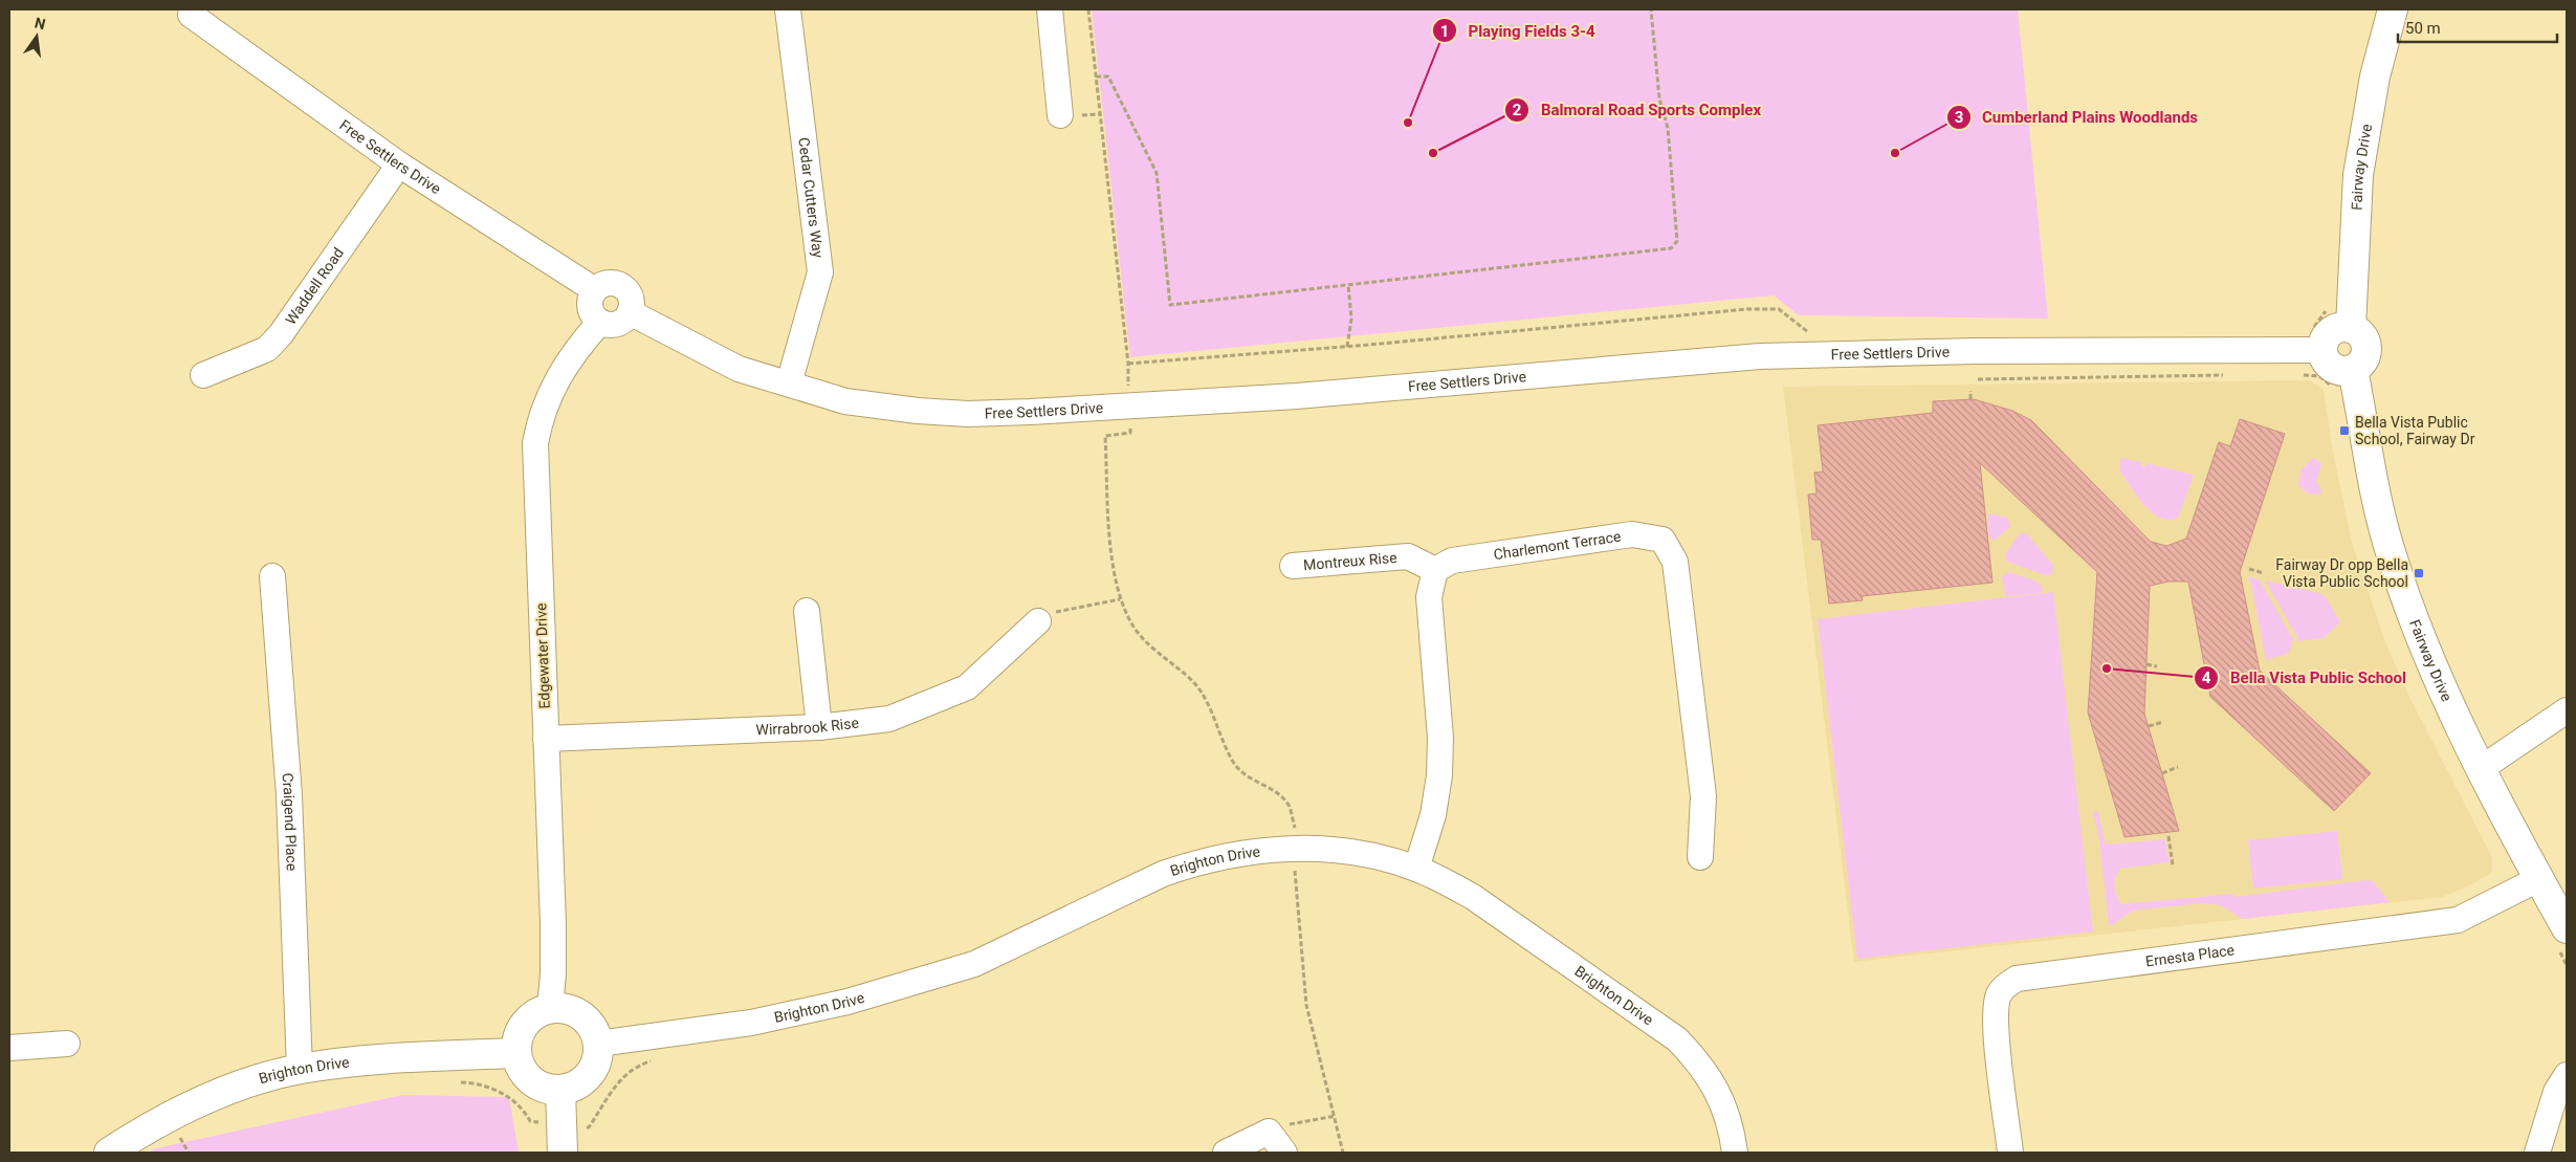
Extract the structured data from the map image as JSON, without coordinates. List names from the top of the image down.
{
  "streets": {
    "street": [
      "Free Settlers Drive",
      "Fairway Drive",
      "Cedar Cutters Way",
      "Waddell Road",
      "Charlemont Terrace",
      "Montreux Rise",
      "Edgewater Drive",
      "Wirrabrook Rise",
      "Craigend Place",
      "Brighton Drive",
      "Ernesta Place"
    ]
  },
  "crossings": [
    ["Free Settlers Drive", "Fairway Drive"],
    ["Free Settlers Drive", "Cedar Cutters Way"],
    ["Free Settlers Drive", "Waddell Road"],
    ["Free Settlers Drive", "Edgewater Drive"],
    ["Fairway Drive", "Ernesta Place"],
    ["Charlemont Terrace", "Montreux Rise"],
    ["Edgewater Drive", "Wirrabrook Rise"],
    ["Edgewater Drive", "Brighton Drive"],
    ["Craigend Place", "Brighton Drive"]
  ],
  "places": {
    "other": [
      "Playing Fields 3-4",
      "Balmoral Road Sports Complex",
      "Cumberland Plains Woodlands",
      "Bella Vista Public School"
    ],
    "transit": ["Bella Vista Public School, Fairway Dr", "Fairway Dr opp Bella Vista Public School"]
  },
  "scale_bar": "50 m",
  "north": "top"
}
